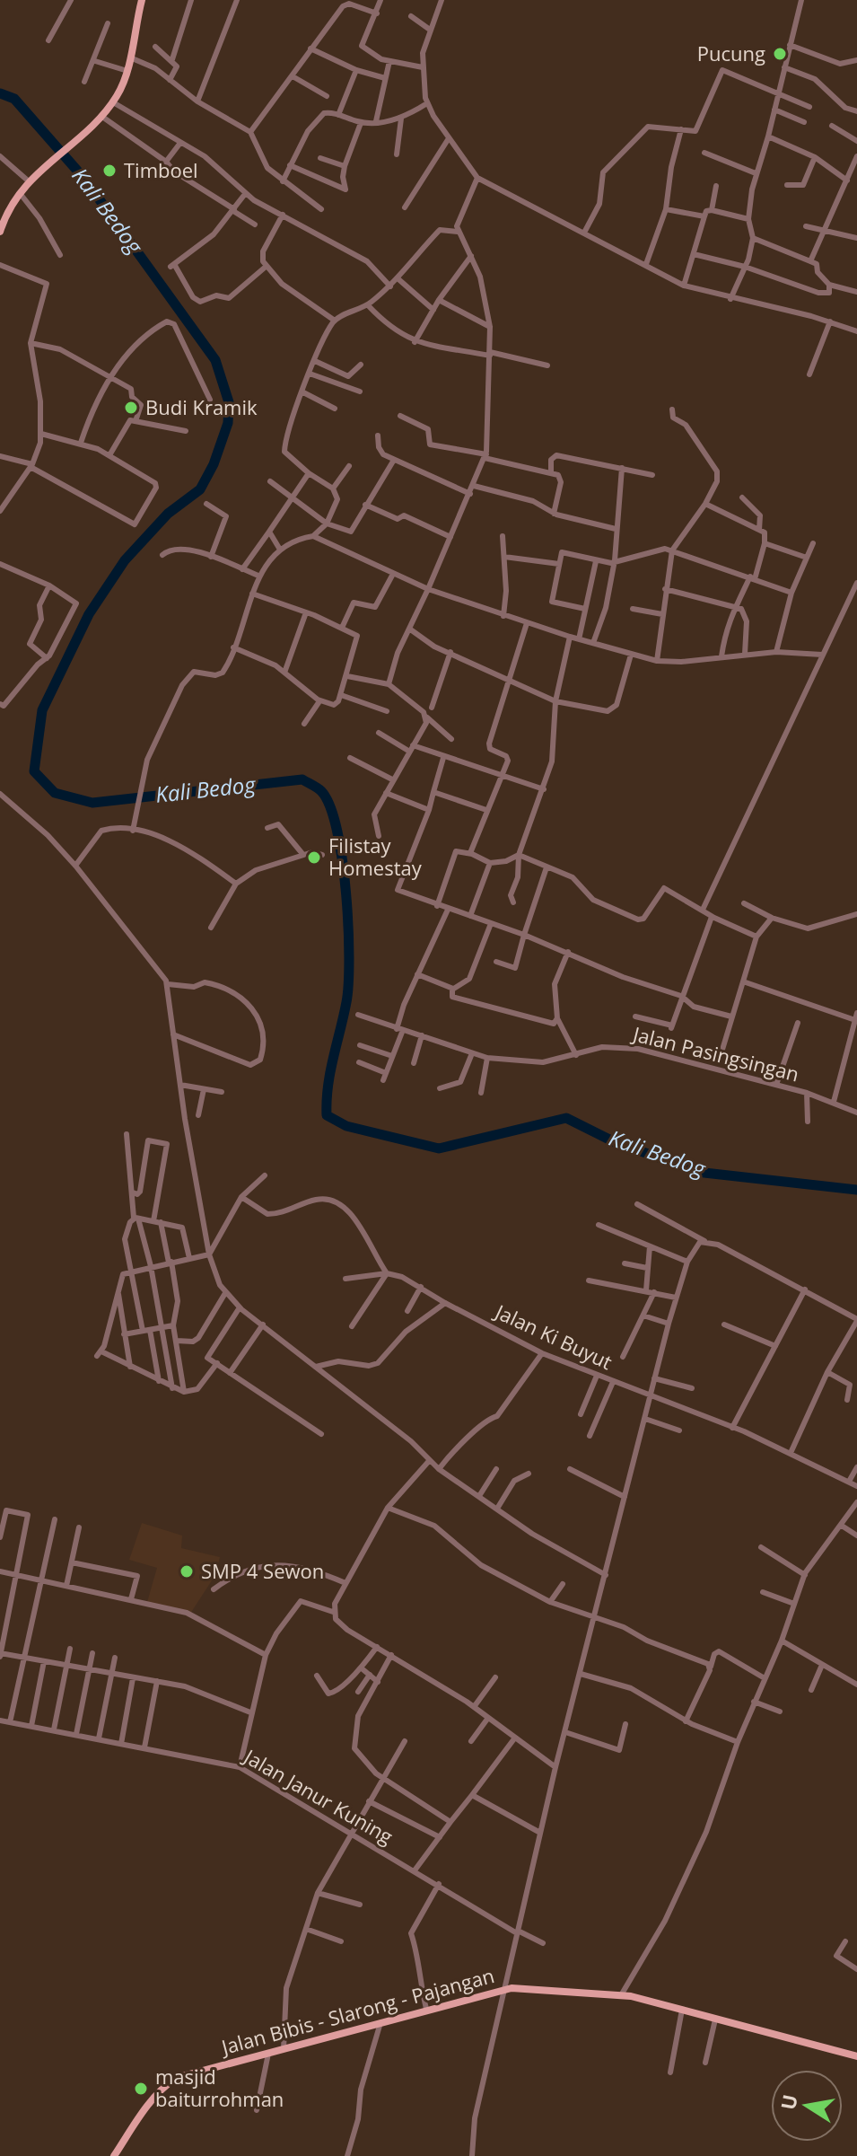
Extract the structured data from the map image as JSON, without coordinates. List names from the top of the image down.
{
  "streets": {
    "main road": ["Jalan Bibis - Slarong - Pajangan"],
    "street": ["Jalan Pasingsingan", "Jalan Ki Buyut", "Jalan Janur Kuning"]
  },
  "water": ["Kali Bedog"],
  "places": [
    "Pucung",
    "Timboel",
    "Budi Kramik",
    "Filistay Homestay",
    "SMP 4 Sewon",
    "masjid baiturrohman"
  ],
  "north": "left"
}
